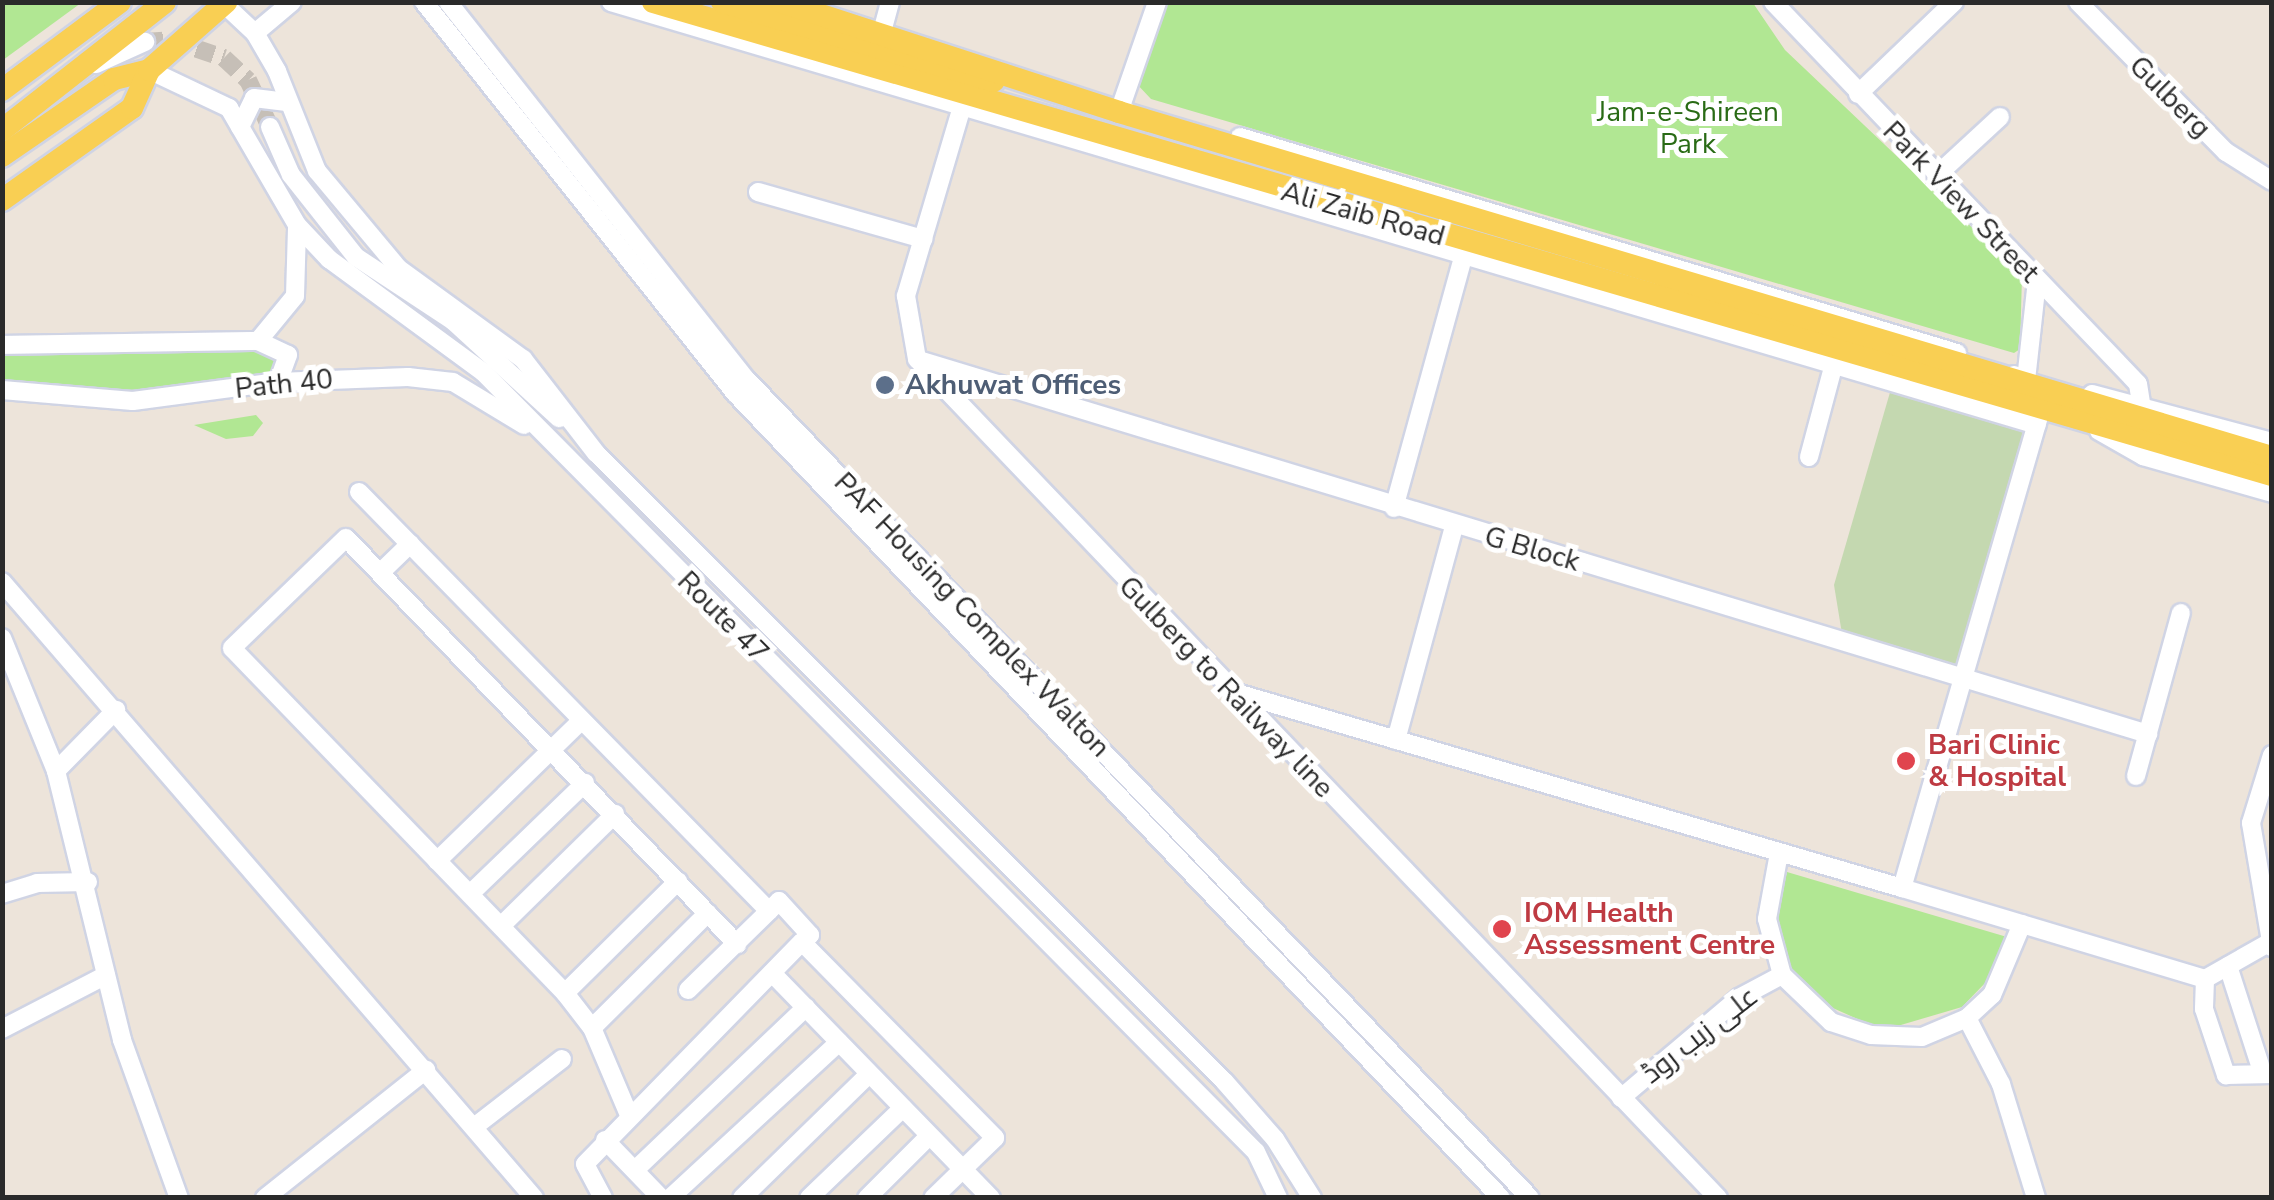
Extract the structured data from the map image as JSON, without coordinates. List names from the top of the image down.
{
  "streets": {
    "main road": ["Ali Zaib Road"],
    "street": [
      "Gulberg",
      "Park View Street",
      "Path 40",
      "G Block",
      "PAF Housing Complex Walton",
      "Route 47",
      "Gulberg to Railway line",
      "علی زیب روڈ"
    ]
  },
  "crossings": [
    ["Park View Street", "Ali Zaib Road"],
    ["Path 40", "Route 47"],
    ["G Block", "Gulberg to Railway line"],
    ["Gulberg to Railway line", "علی زیب روڈ"]
  ],
  "parks": ["Jam-e-Shireen Park"],
  "places": ["Akhuwat Offices", "Bari Clinic & Hospital", "IOM Health Assessment Centre"]
}
